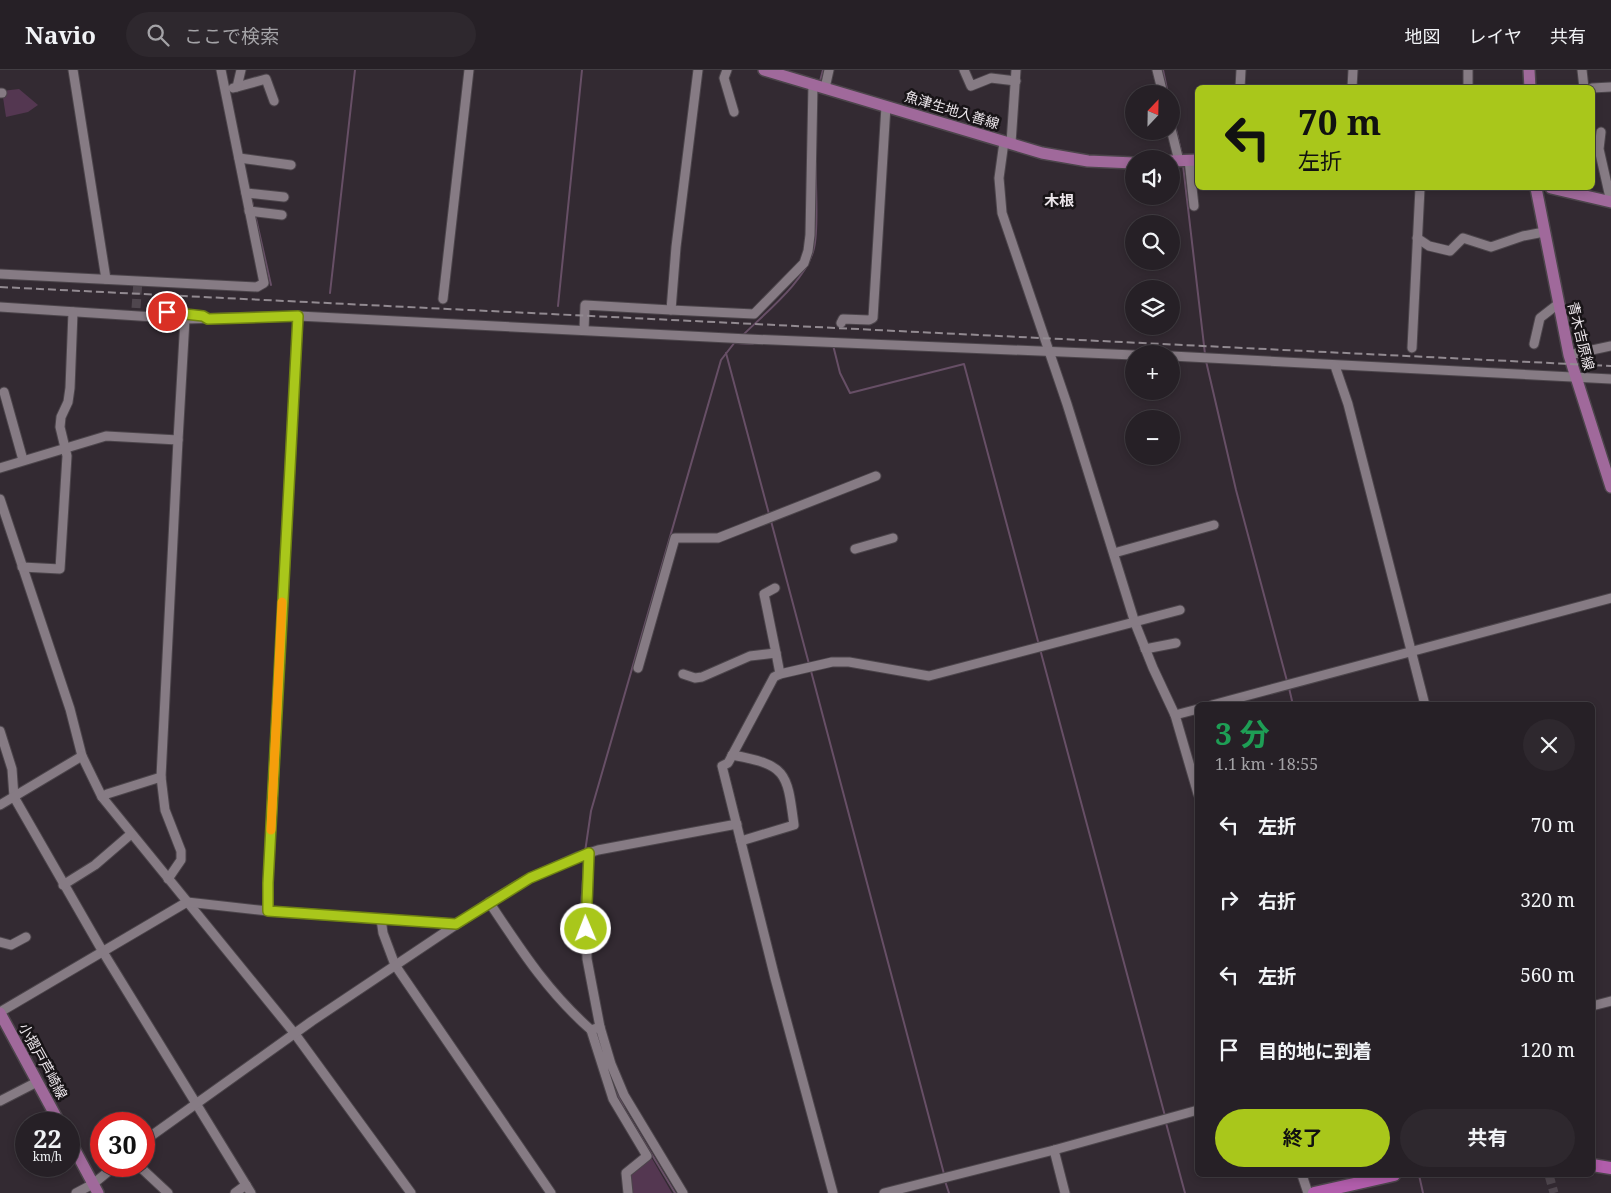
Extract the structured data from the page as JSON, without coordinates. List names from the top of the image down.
{
  "streets": {
    "main road": ["魚津生地入善線", "青木吉原線", "小摺戸芦崎線"]
  },
  "districts": ["木根"],
  "north": "top",
  "page": {
    "header": "Navio",
    "search": "ここで検索",
    "nav": ["地図", "レイヤ", "共有"],
    "map_buttons": ["+", "−"],
    "turn": ["70 m", "左折"],
    "heading": ["3 分", "1.1 km · 18:55"],
    "list": [
      {
        "name": "左折",
        "value": "70 m"
      },
      {
        "name": "右折",
        "value": "320 m"
      },
      {
        "name": "左折",
        "value": "560 m"
      },
      {
        "name": "目的地に到着",
        "value": "120 m"
      }
    ],
    "buttons": ["終了", "共有"],
    "speed": "22 km/h",
    "limit": "30"
  }
}
